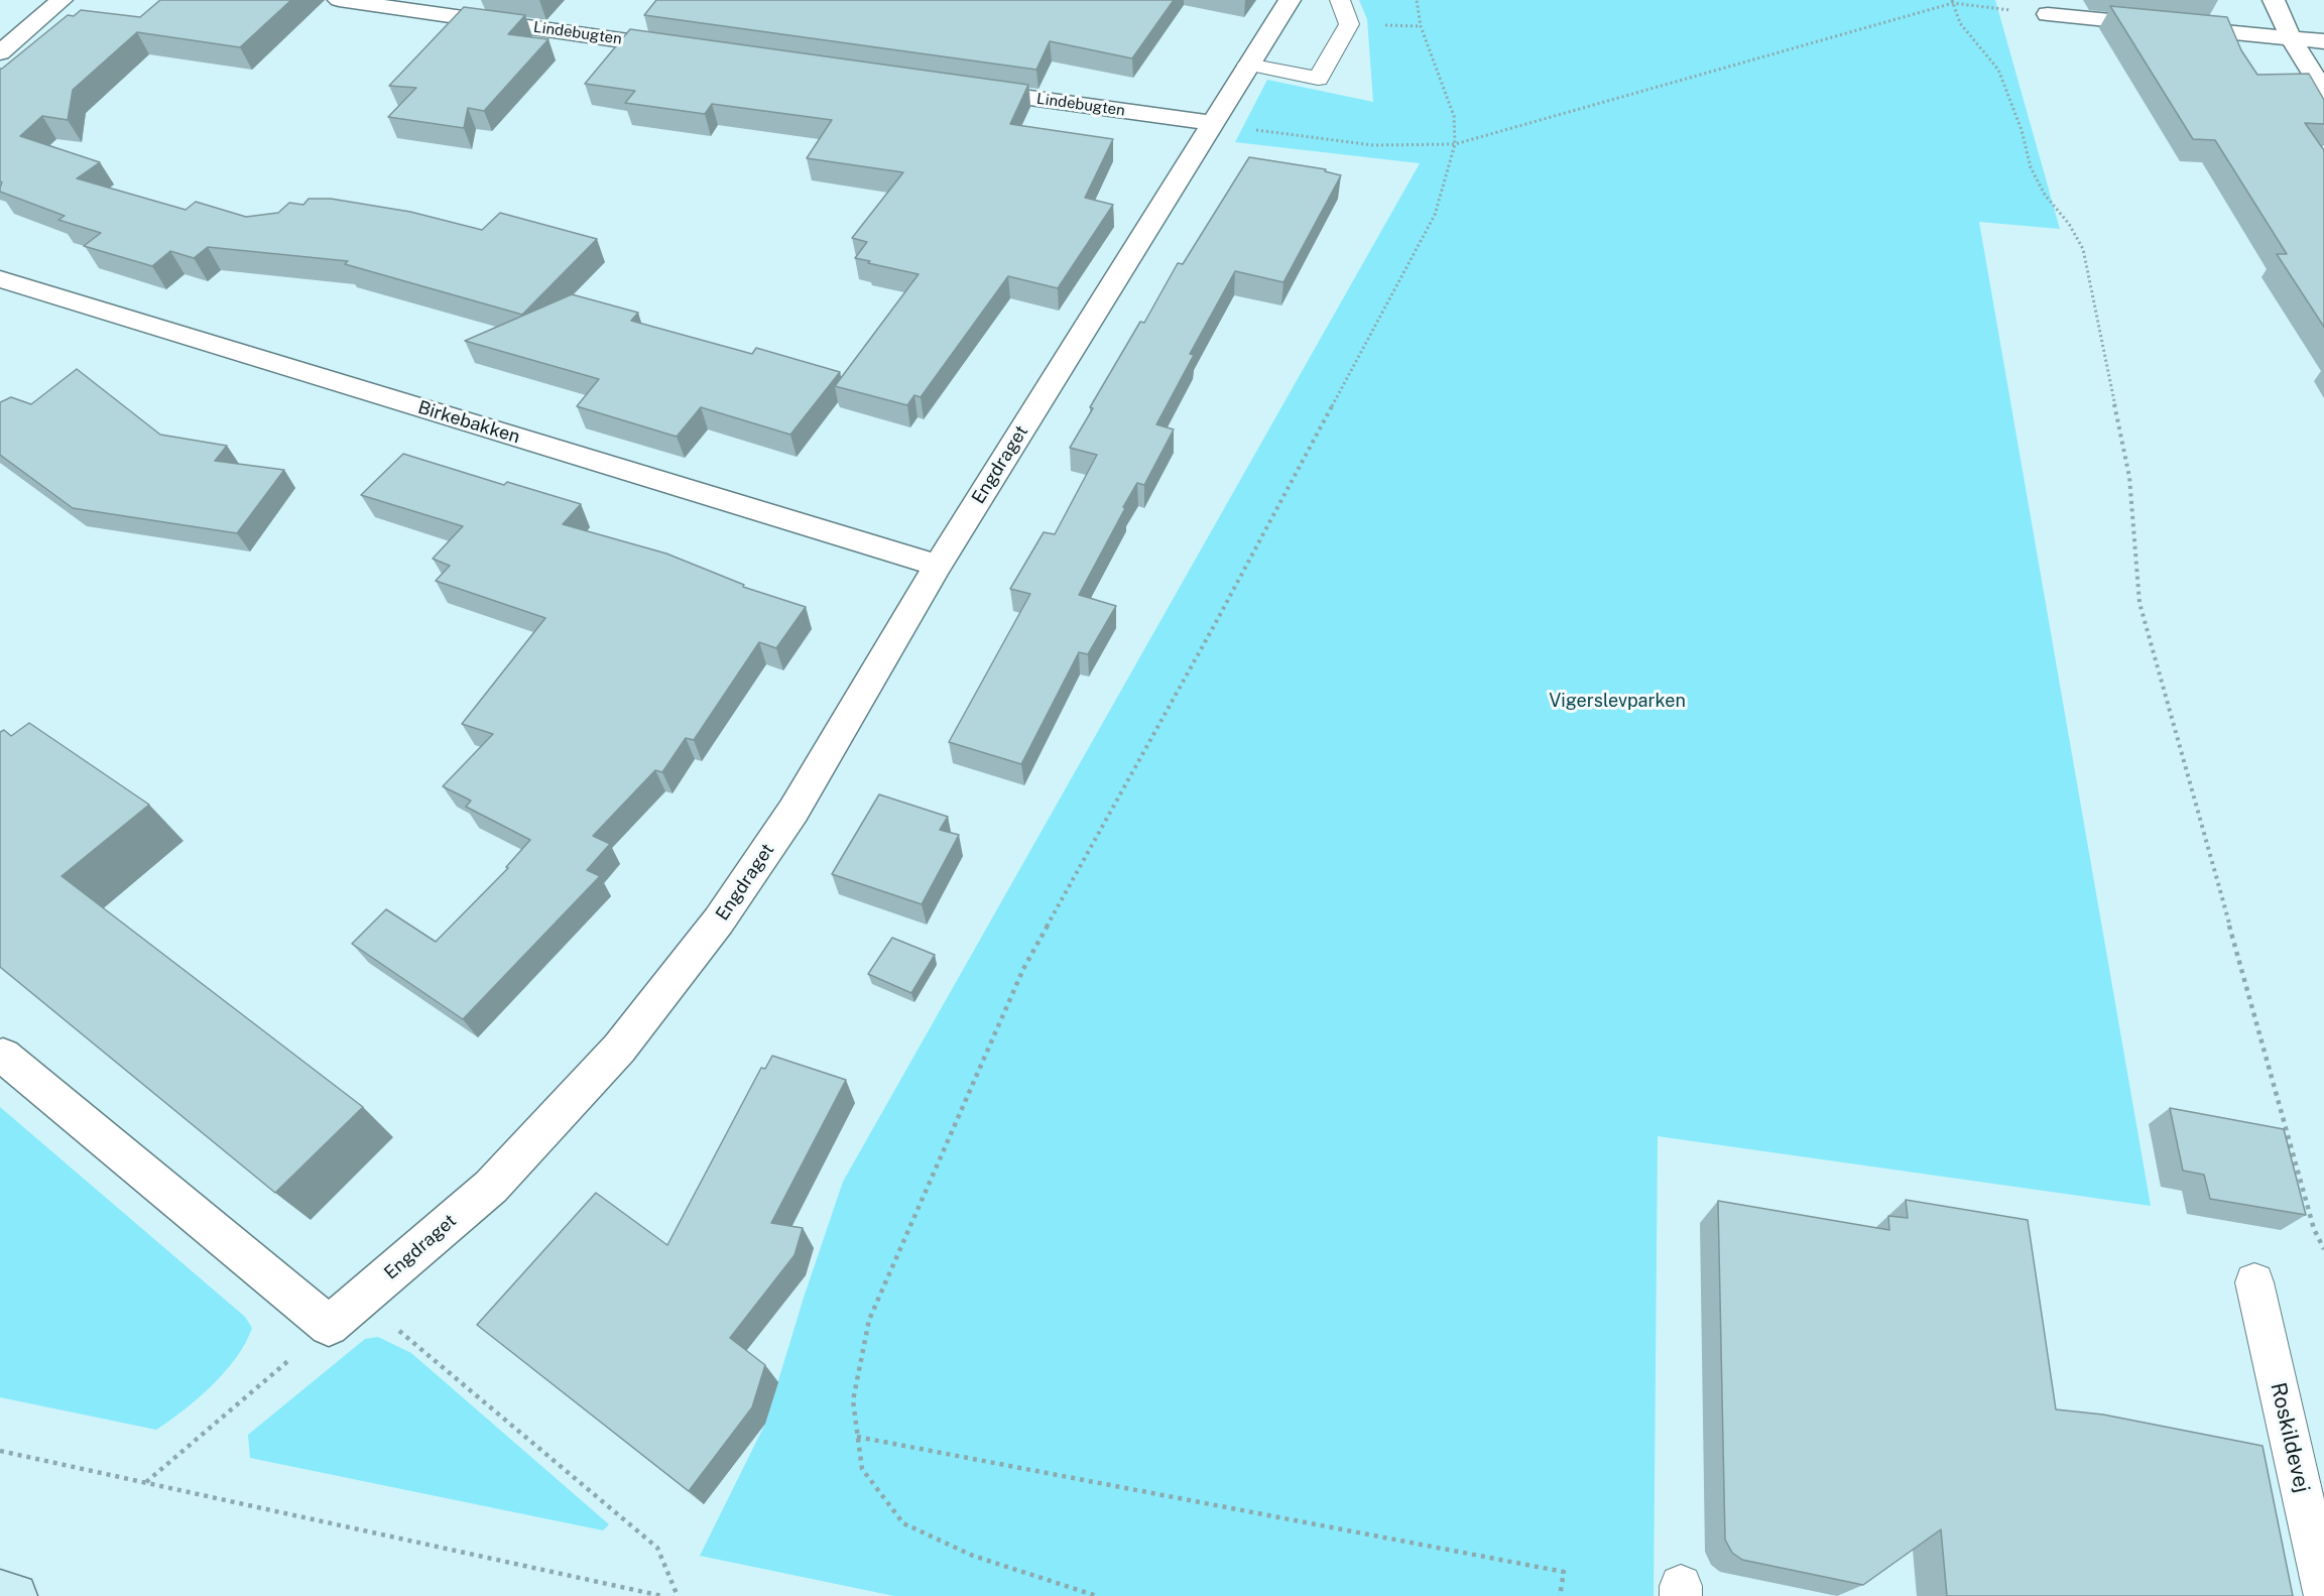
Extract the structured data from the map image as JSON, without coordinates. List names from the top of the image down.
{
  "streets": {
    "street": ["Lindebugten", "Birkebakken", "Engdraget"],
    "lane": ["Roskildevej"]
  },
  "crossings": [
    ["Lindebugten", "Engdraget"],
    ["Birkebakken", "Engdraget"]
  ],
  "parks": ["Vigerslevparken"]
}
